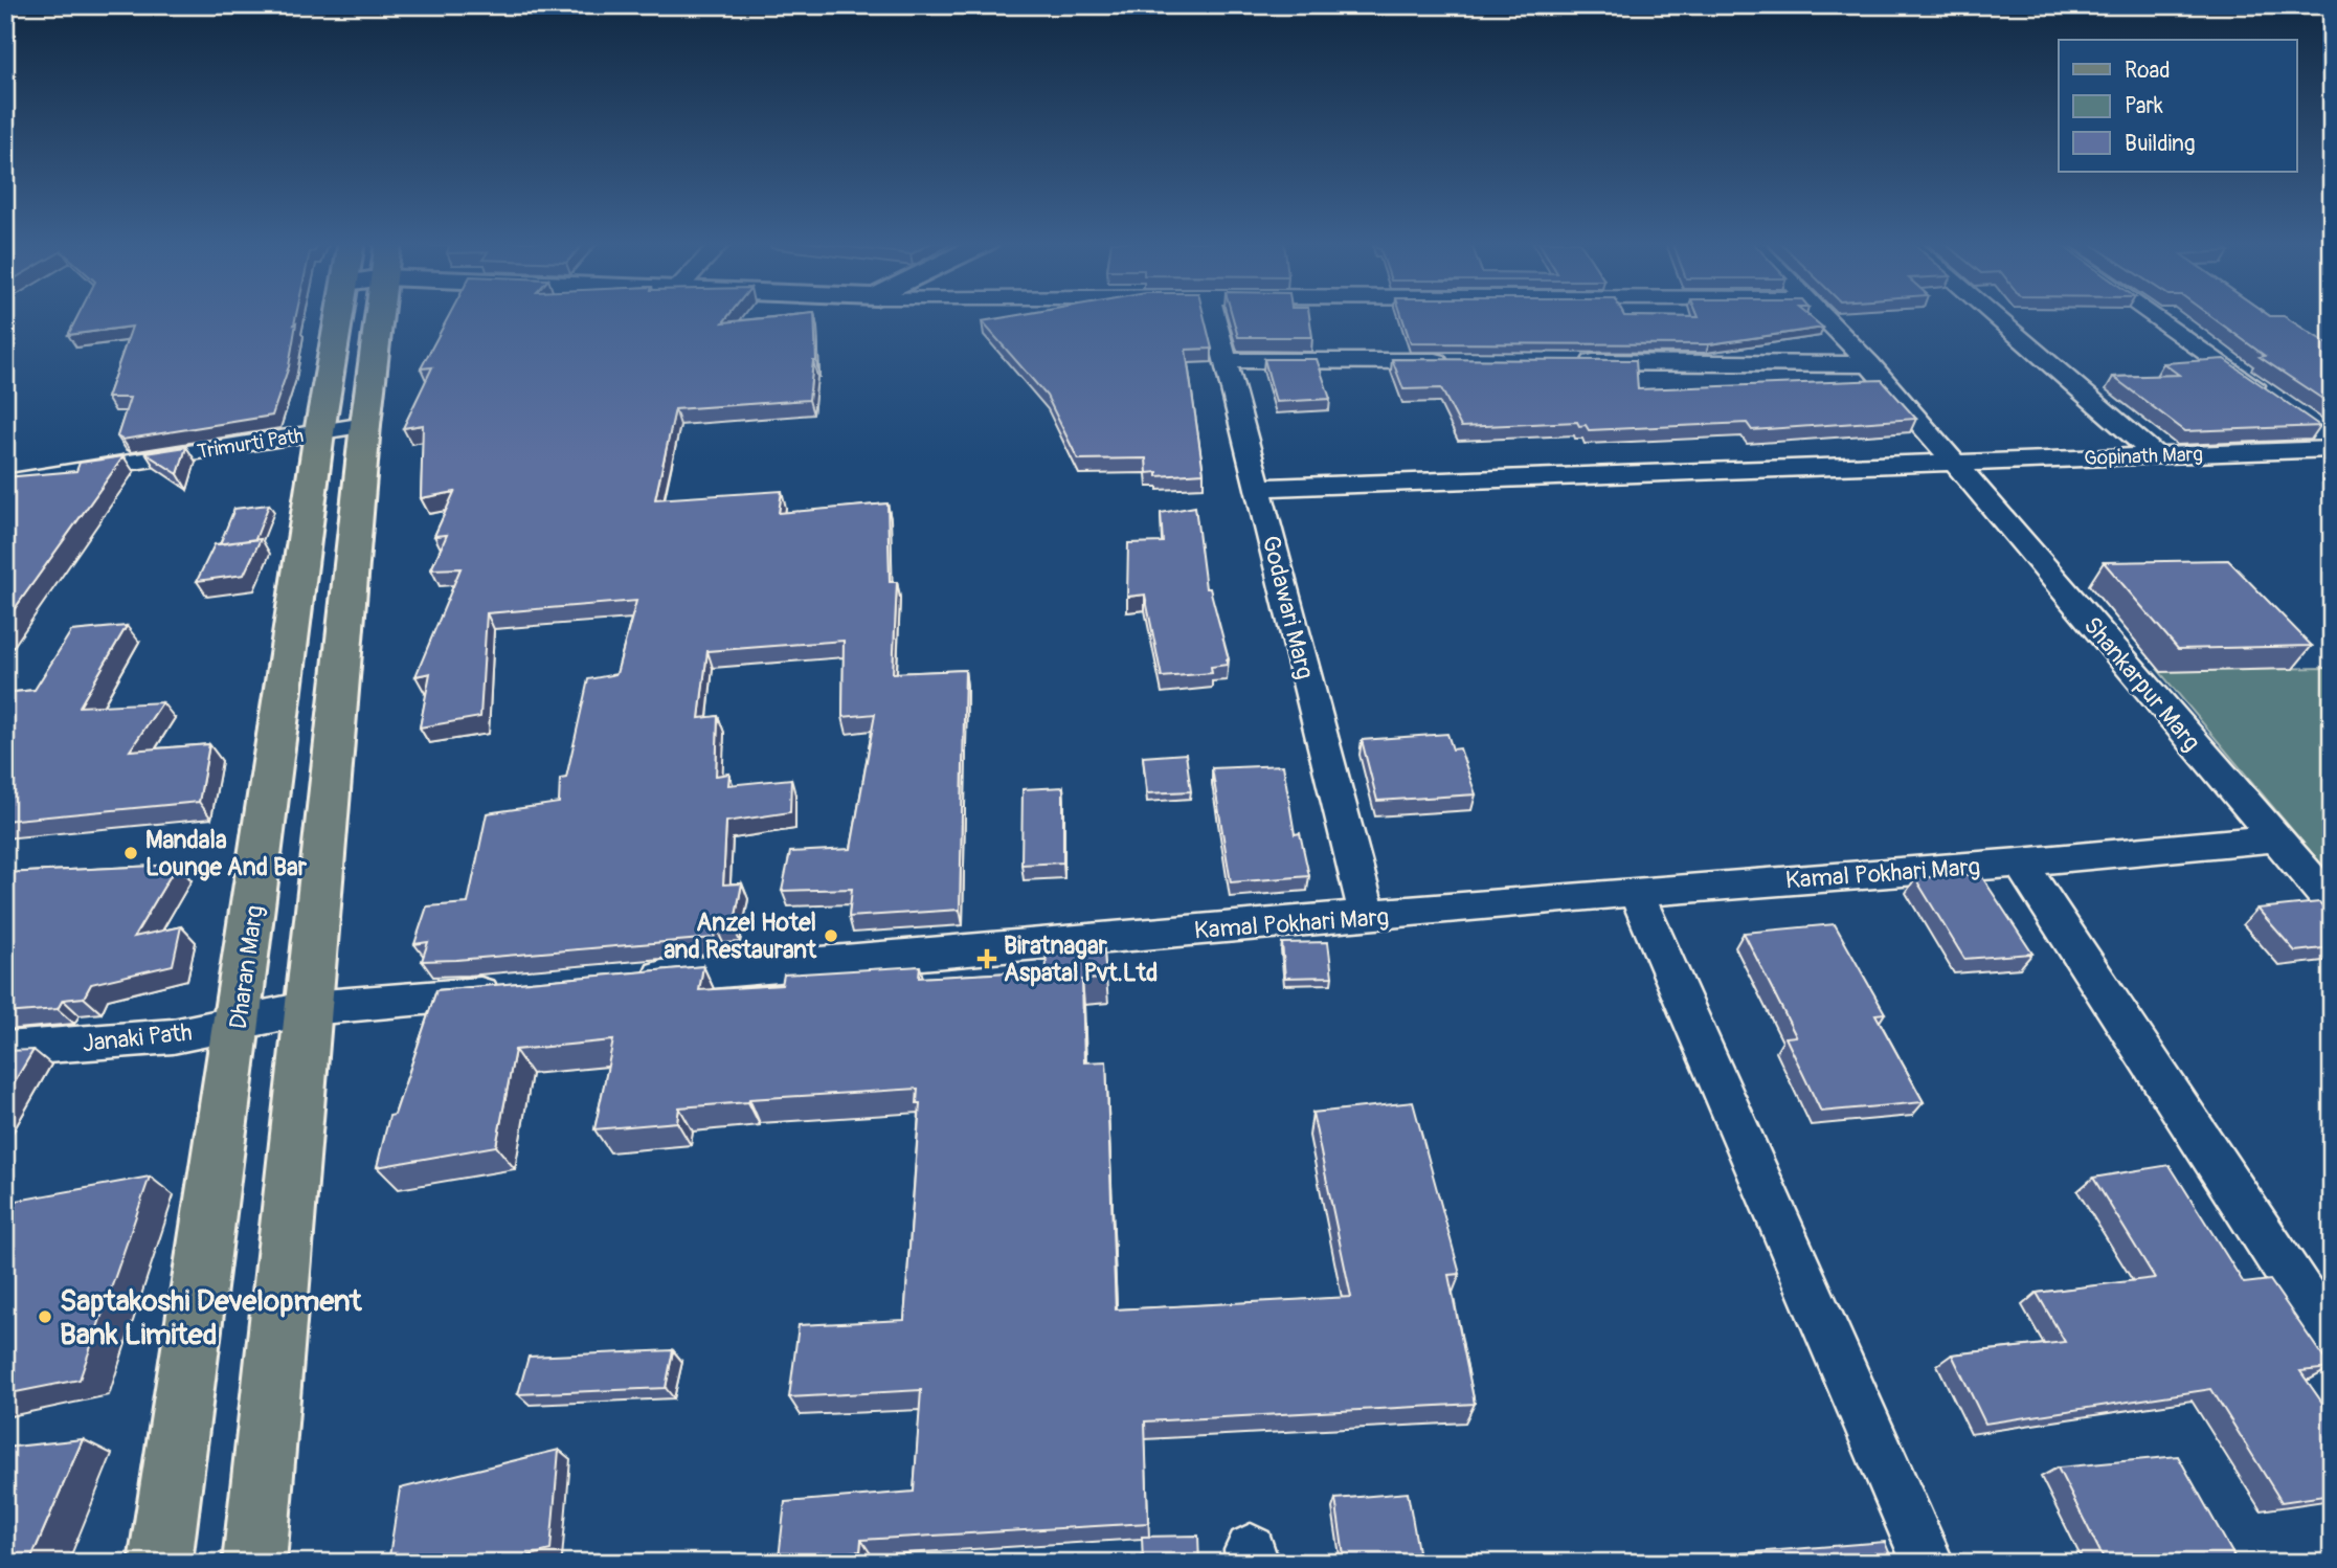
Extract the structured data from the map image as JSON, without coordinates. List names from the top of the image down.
{
  "streets": {
    "main road": ["Dharan Marg"],
    "street": [
      "Trimurti Path",
      "Gopinath Marg",
      "Godawari Marg",
      "Shankarpur Marg",
      "Kamal Pokhari Marg",
      "Janaki Path"
    ]
  },
  "crossings": [
    ["Trimurti Path", "Dharan Marg"],
    ["Gopinath Marg", "Godawari Marg"],
    ["Gopinath Marg", "Shankarpur Marg"],
    ["Godawari Marg", "Kamal Pokhari Marg"],
    ["Shankarpur Marg", "Kamal Pokhari Marg"],
    ["Dharan Marg", "Janaki Path"]
  ],
  "places": {
    "other": ["Mandala Lounge And Bar", "Anzel Hotel and Restaurant", "Saptakoshi Development Bank Limited"],
    "health": ["Biratnagar Aspatal Pvt.Ltd"]
  },
  "legend": ["Road", "Park", "Building"]
}
